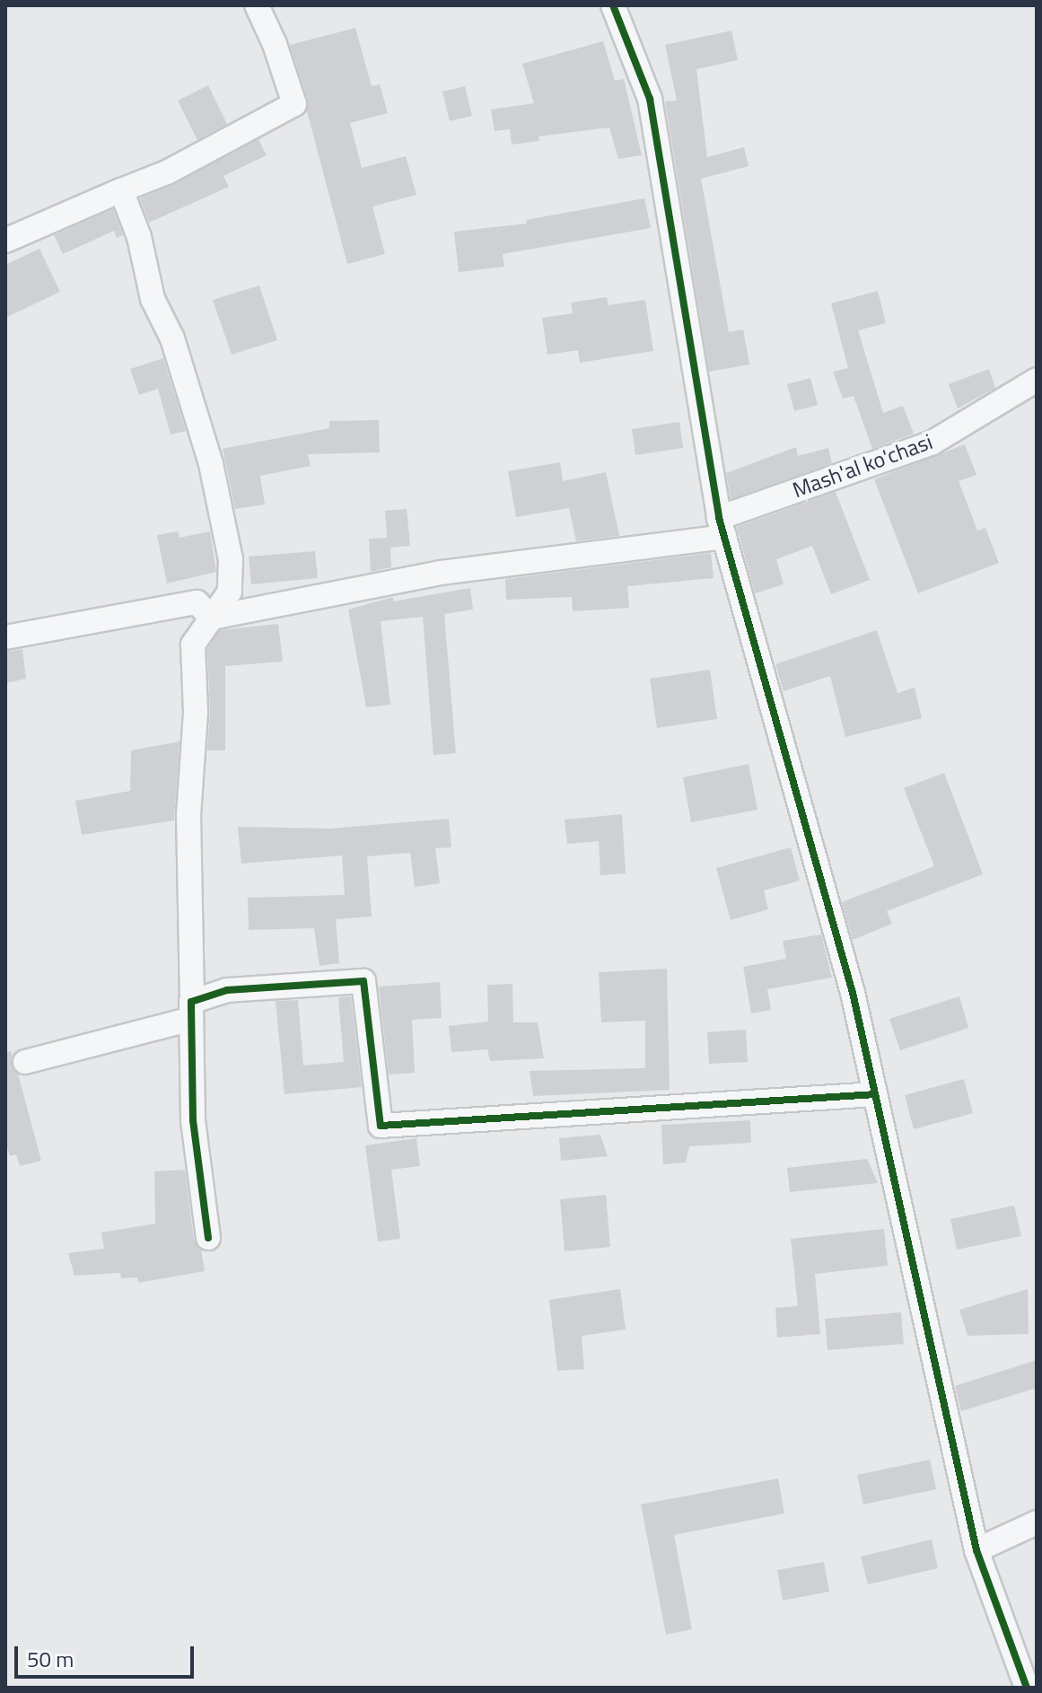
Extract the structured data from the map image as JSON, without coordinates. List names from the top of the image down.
{
  "streets": {
    "street": ["Mash'al ko'chasi"]
  },
  "scale_bar": "50 m"
}
